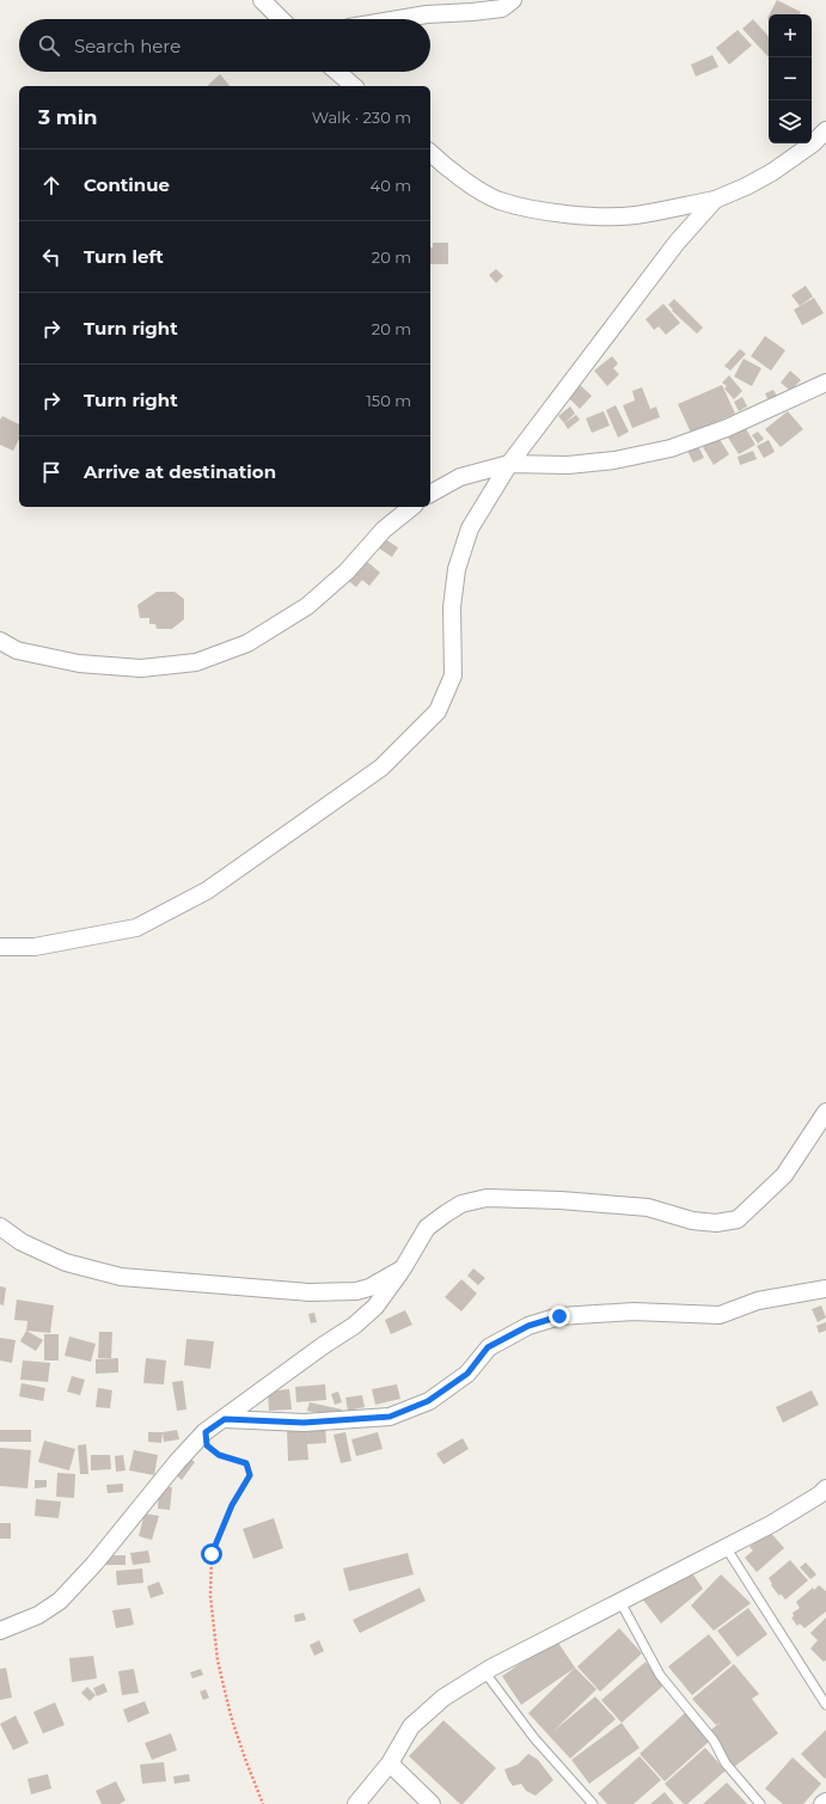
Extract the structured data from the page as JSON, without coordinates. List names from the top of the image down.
{
  "page": {
    "map_buttons": ["+", "−"],
    "search": "Search here",
    "heading": ["3 min", "Walk · 230 m"],
    "list": [
      ["Continue", "40 m"],
      ["Turn left", "20 m"],
      ["Turn right", "20 m"],
      ["Turn right", "150 m"],
      "Arrive at destination"
    ]
  }
}
